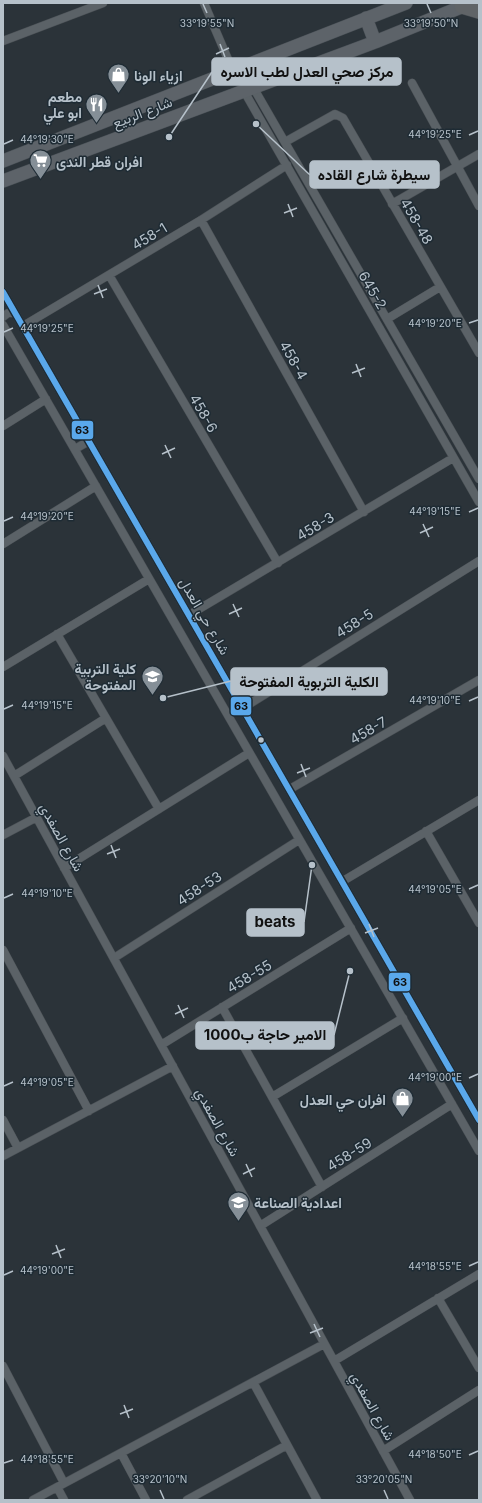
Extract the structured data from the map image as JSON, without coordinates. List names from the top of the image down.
{
  "streets": {
    "main road": ["شارع الربيع"],
    "street": [
      "458-48",
      "458-1",
      "645-2",
      "458-4",
      "458-6",
      "458-3",
      "شارع حي العدل",
      "458-5",
      "458-7",
      "شارع الصفدي",
      "458-53",
      "458-55",
      "458-59"
    ]
  },
  "crossings": [
    ["شارع الربيع", "645-2"],
    ["458-48", "645-2"],
    ["458-1", "645-2"],
    ["458-1", "458-4"],
    ["458-1", "458-6"],
    ["458-1", "شارع حي العدل"],
    ["645-2", "458-3"],
    ["458-4", "458-3"],
    ["458-6", "458-3"],
    ["458-3", "شارع حي العدل"],
    ["شارع حي العدل", "458-5"],
    ["شارع حي العدل", "458-7"],
    ["شارع الصفدي", "458-53"],
    ["شارع الصفدي", "458-55"],
    ["شارع الصفدي", "458-59"]
  ],
  "places": {
    "shop": ["ازياء الونا", "افران حي العدل"],
    "restaurant": ["مطعم ابو علي"],
    "other": [
      "سيطرة شارع القاده",
      "مركز صحي العدل لطب الاسره",
      "الكلية التربوية المفتوحة",
      "beats",
      "الامير حاجة ب1000"
    ],
    "supermarket": ["افران قطر الندى"],
    "school or university": ["كلية التربية المفتوحة", "اعدادية الصناعة"]
  },
  "lines": ["transit line 63"],
  "coordinates": [
    "33°19'55\"N",
    "33°19'50\"N",
    "44°19'25\"E",
    "44°19'30\"E",
    "44°19'20\"E",
    "44°19'15\"E",
    "44°19'10\"E",
    "44°19'05\"E",
    "44°19'00\"E",
    "44°18'55\"E",
    "44°18'50\"E",
    "33°20'10\"N",
    "33°20'05\"N"
  ]
}
